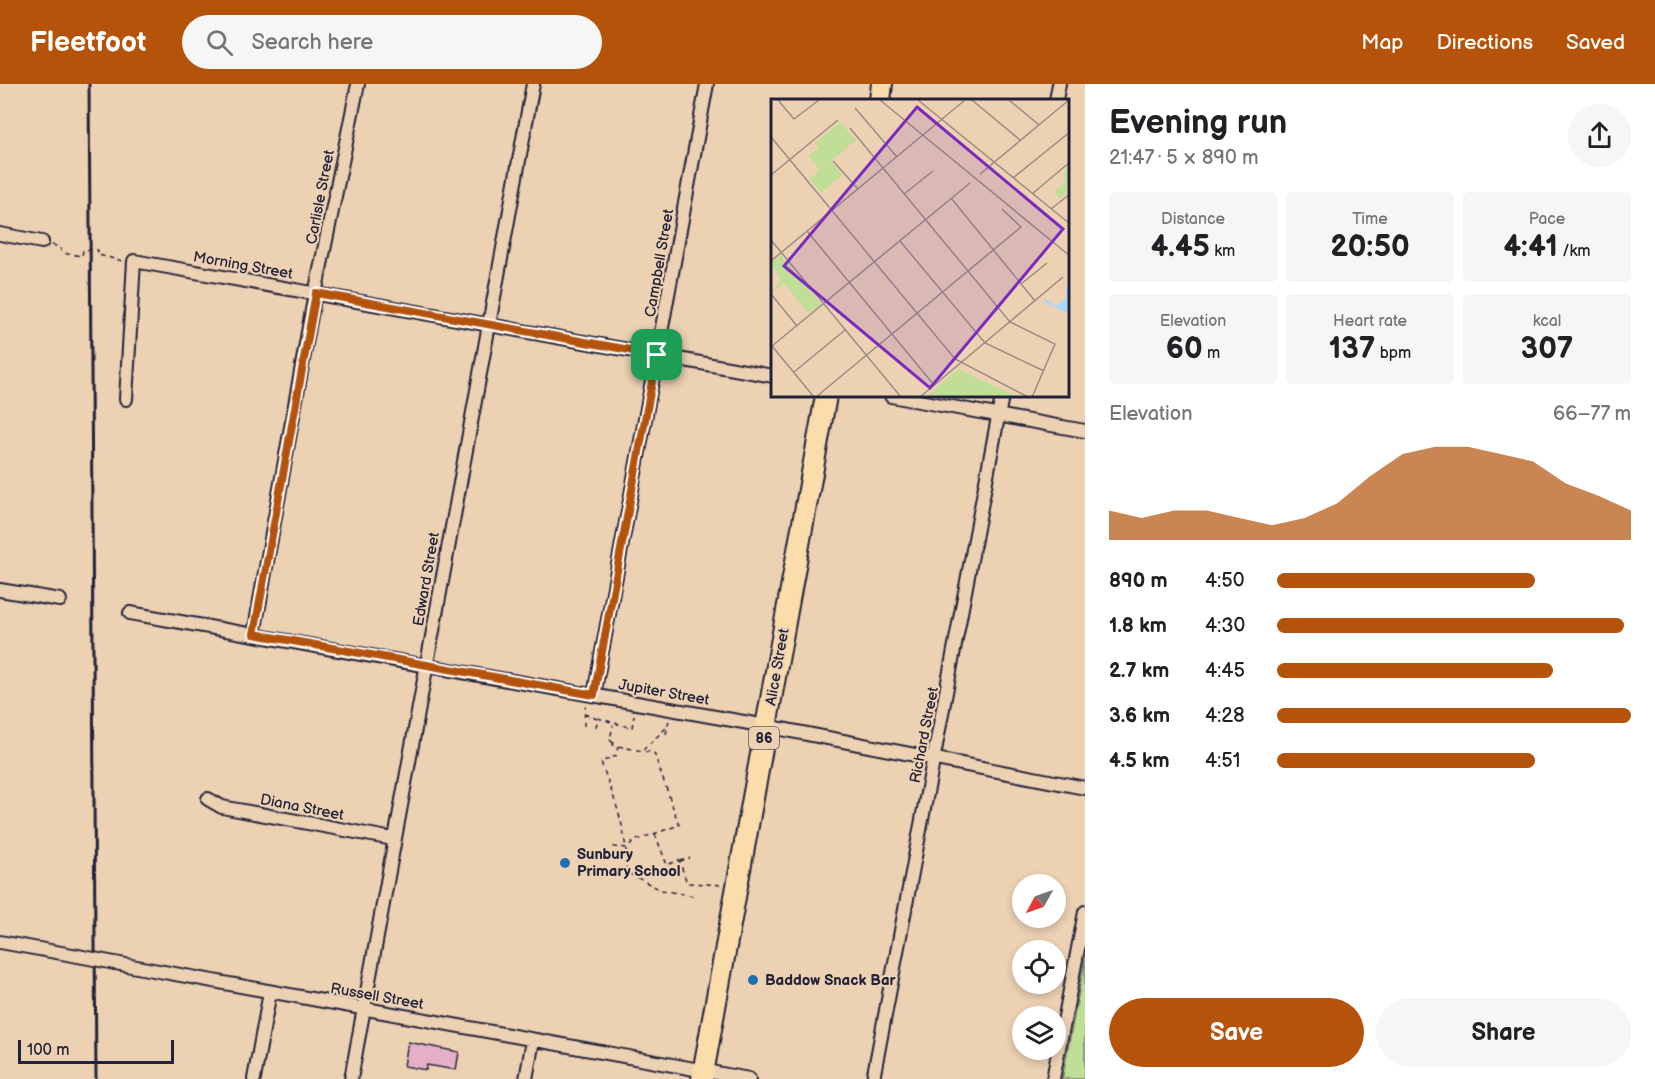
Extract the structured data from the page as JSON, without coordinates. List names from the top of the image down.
{
  "streets": {
    "main road": ["Alice Street", "86"],
    "street": [
      "Carlisle Street",
      "Campbell Street",
      "Morning Street",
      "Edward Street",
      "Jupiter Street",
      "Richard Street",
      "Diana Street",
      "Russell Street"
    ]
  },
  "crossings": [
    ["Carlisle Street", "Morning Street"],
    ["Carlisle Street", "Jupiter Street"],
    ["Campbell Street", "Morning Street"],
    ["Campbell Street", "Jupiter Street"],
    ["Morning Street", "Edward Street"],
    ["Edward Street", "Jupiter Street"],
    ["Edward Street", "Diana Street"],
    ["Edward Street", "Russell Street"],
    ["Alice Street", "Jupiter Street"],
    ["Alice Street", "Russell Street"],
    ["Jupiter Street", "Richard Street"]
  ],
  "places": ["Sunbury Primary School", "Baddow Snack Bar"],
  "scale_bar": "100 m",
  "north": "bottom left",
  "page": {
    "header": "Fleetfoot",
    "search": "Search here",
    "nav": ["Map", "Directions", "Saved"],
    "heading": ["Evening run", "21:47 · 5 × 890 m"],
    "stats": [
      ["Distance", "4.45 km"],
      ["Time", "20:50"],
      ["Pace", "4:41 /km"],
      ["Elevation", "60 m"],
      ["Heart rate", "137 bpm"],
      ["kcal", "307"]
    ],
    "chart": ["Elevation", "66–77 m"],
    "list": [
      {
        "name": "890 m",
        "note": "4:50"
      },
      {
        "name": "1.8 km",
        "note": "4:30"
      },
      {
        "name": "2.7 km",
        "note": "4:45"
      },
      {
        "name": "3.6 km",
        "note": "4:28"
      },
      {
        "name": "4.5 km",
        "note": "4:51"
      }
    ],
    "buttons": ["Save", "Share"],
    "scale": "100 m"
  }
}
